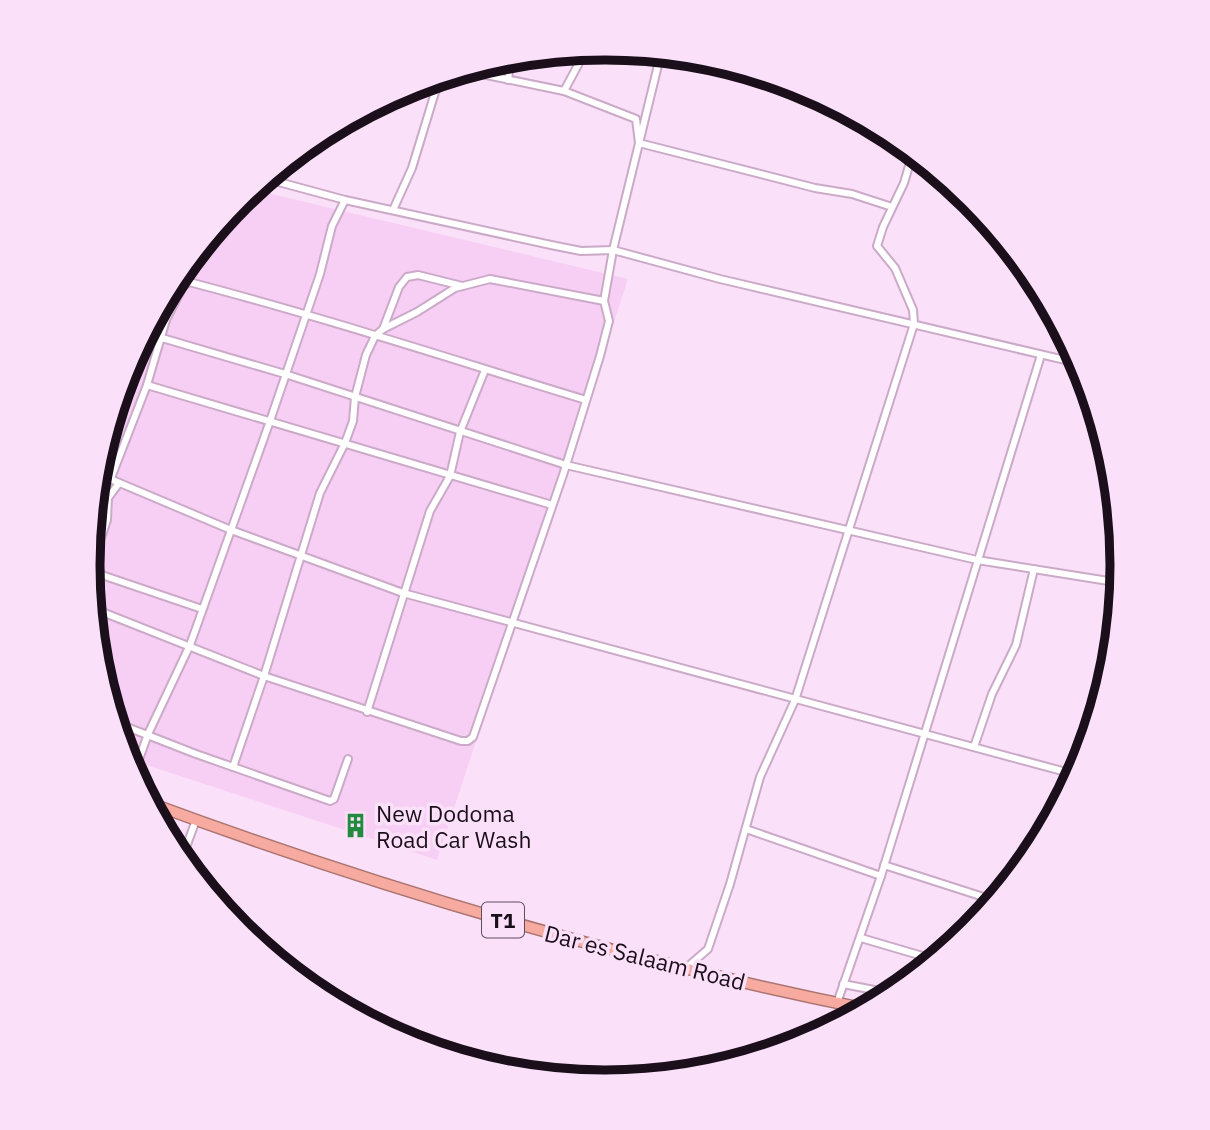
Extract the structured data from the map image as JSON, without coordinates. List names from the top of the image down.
{
  "streets": {
    "highway": ["T1", "Dar es Salaam Road"]
  },
  "places": {
    "building": ["New Dodoma Road Car Wash"]
  }
}
